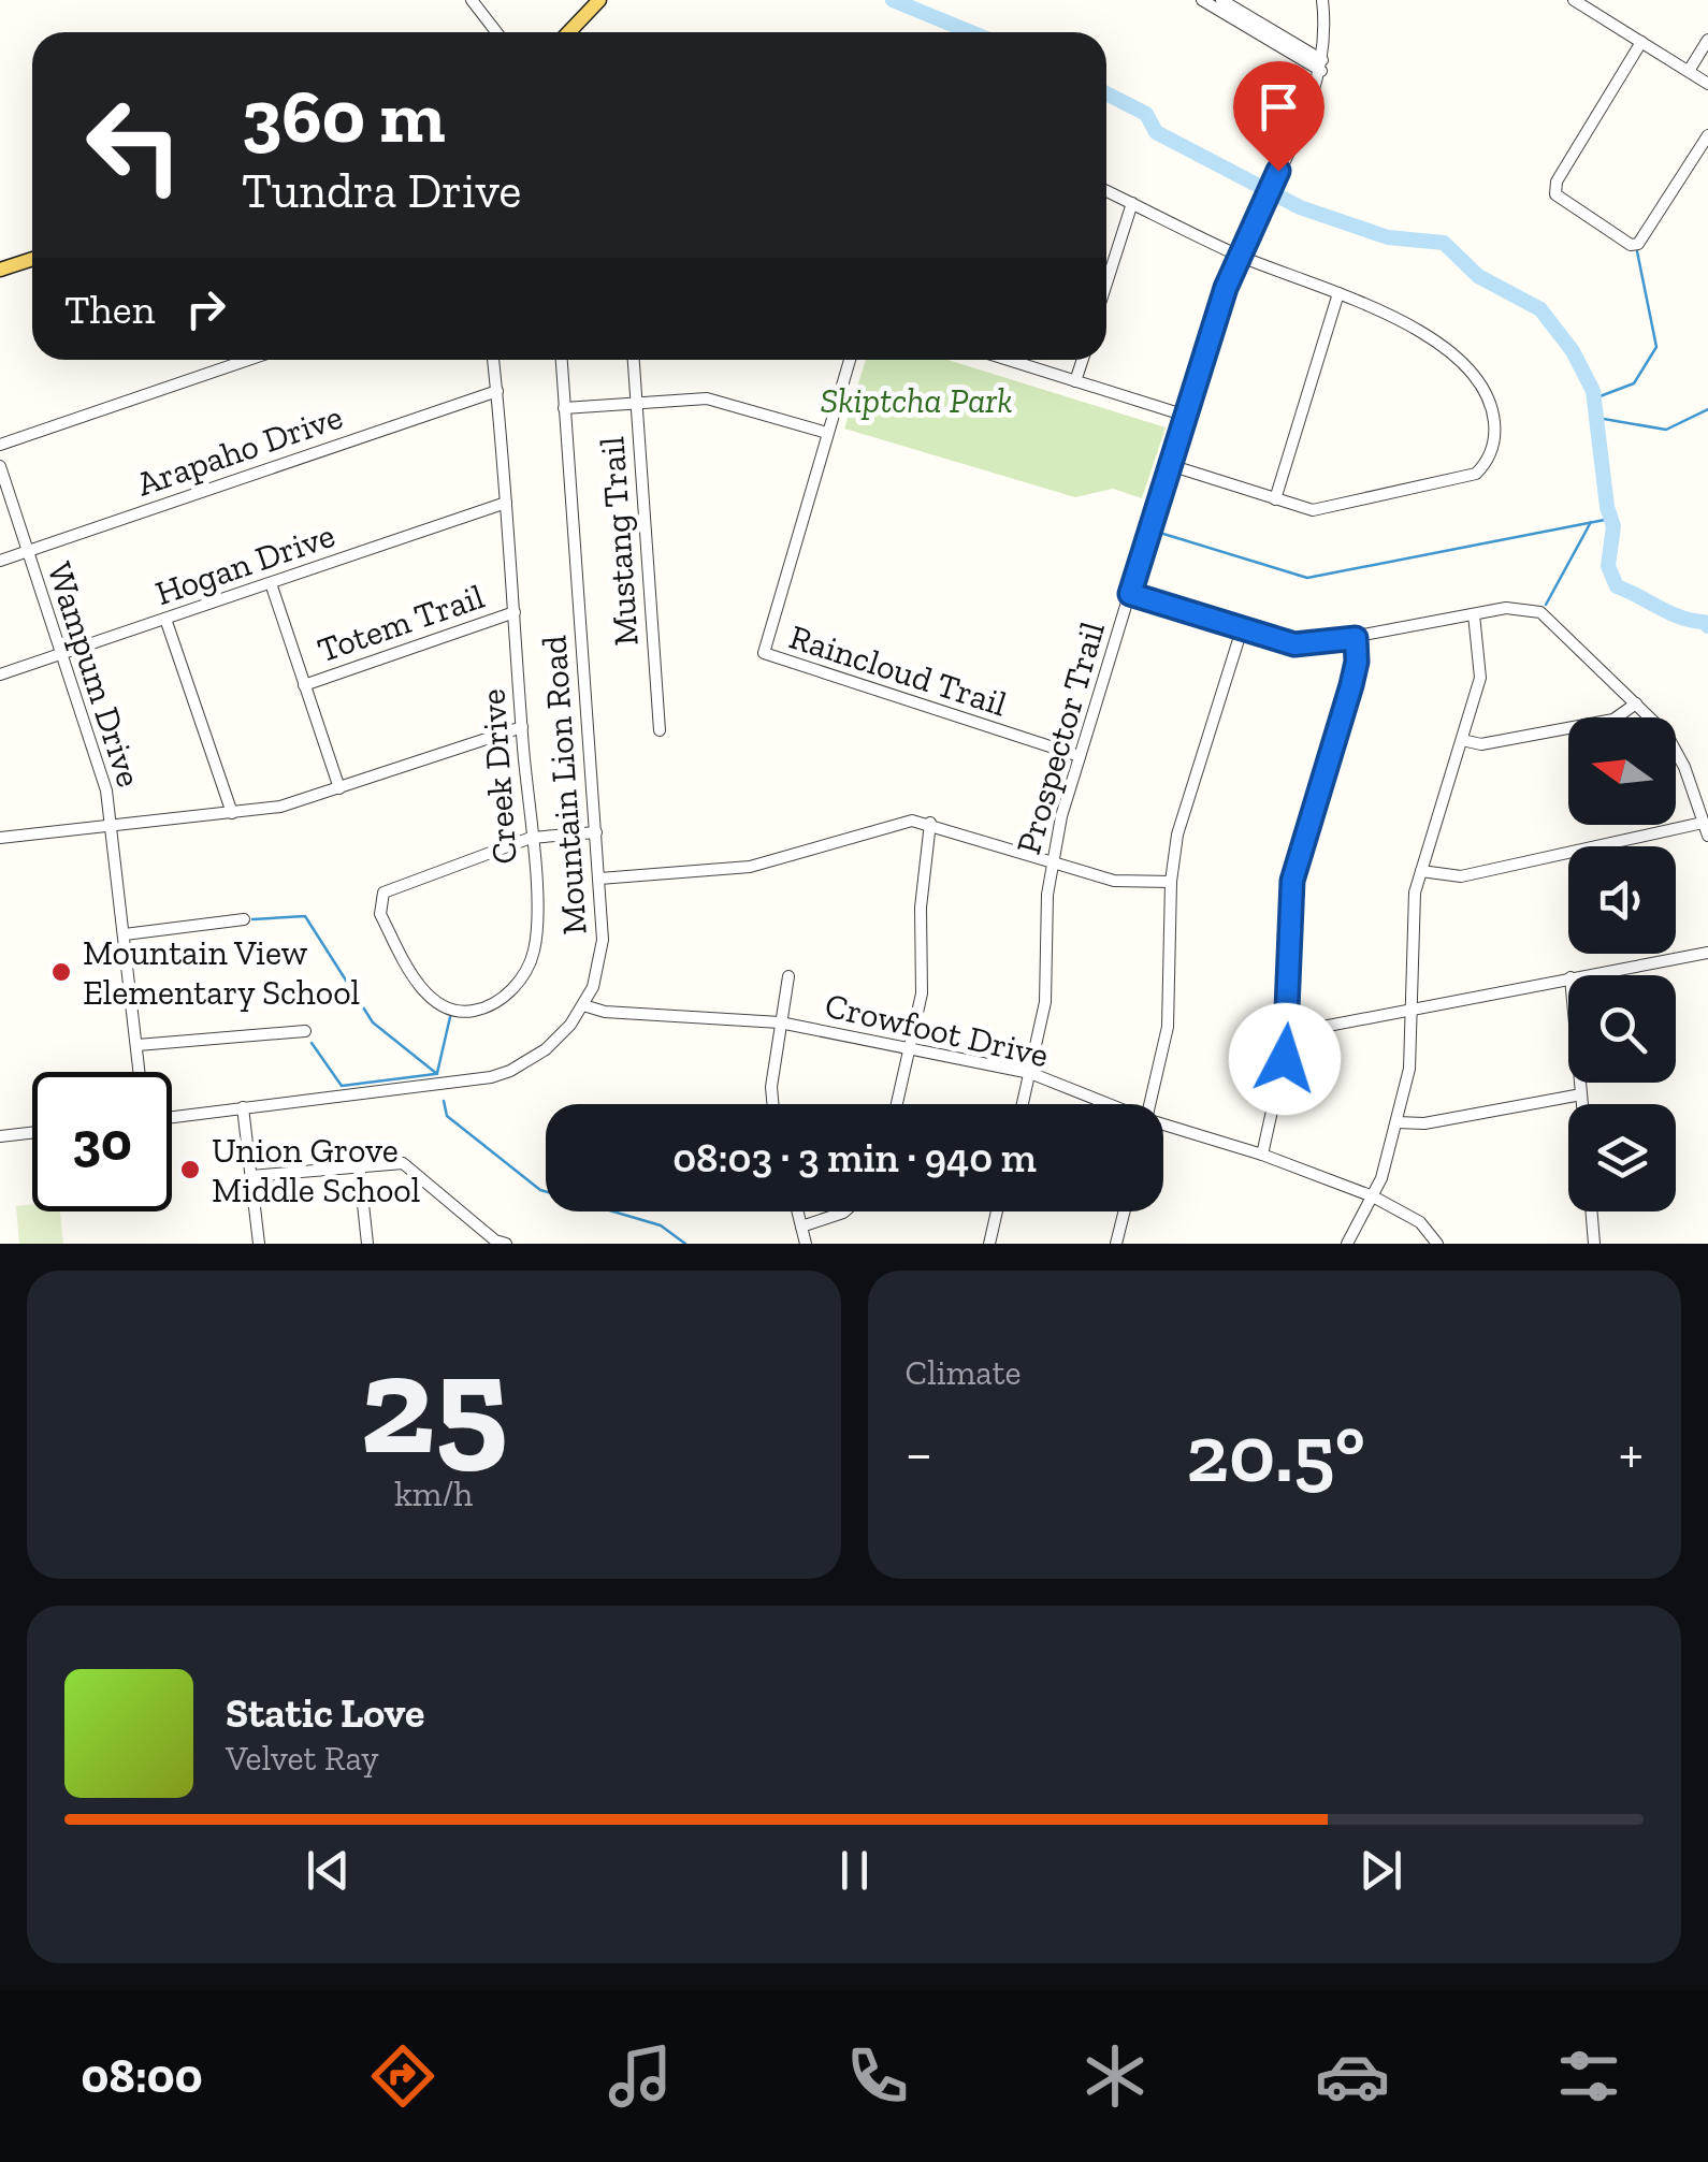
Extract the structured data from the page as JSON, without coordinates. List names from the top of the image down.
{
  "streets": {
    "street": [
      "Arapaho Drive",
      "Mustang Trail",
      "Hogan Drive",
      "Totem Trail",
      "Raincloud Trail",
      "Wampum Drive",
      "Prospector Trail",
      "Creek Drive",
      "Mountain Lion Road",
      "Crowfoot Drive"
    ]
  },
  "crossings": [
    ["Arapaho Drive", "Wampum Drive"],
    ["Arapaho Drive", "Creek Drive"],
    ["Hogan Drive", "Wampum Drive"],
    ["Hogan Drive", "Creek Drive"],
    ["Totem Trail", "Creek Drive"],
    ["Raincloud Trail", "Prospector Trail"],
    ["Prospector Trail", "Crowfoot Drive"],
    ["Mountain Lion Road", "Crowfoot Drive"]
  ],
  "parks": ["Skiptcha Park"],
  "places": ["Mountain View Elementary School", "Union Grove Middle School"],
  "north": "left",
  "page": {
    "turn": ["360 m", "Tundra Drive"],
    "then": "Then",
    "limit": "30",
    "trip": "08:03 · 3 min · 940 m",
    "tile": [
      ["25", "km/h"],
      "Climate"
    ],
    "heat": ["−", "20.5°", "+"],
    "song": ["Static Love", "Velvet Ray"],
    "tabs": "08:00"
  }
}
